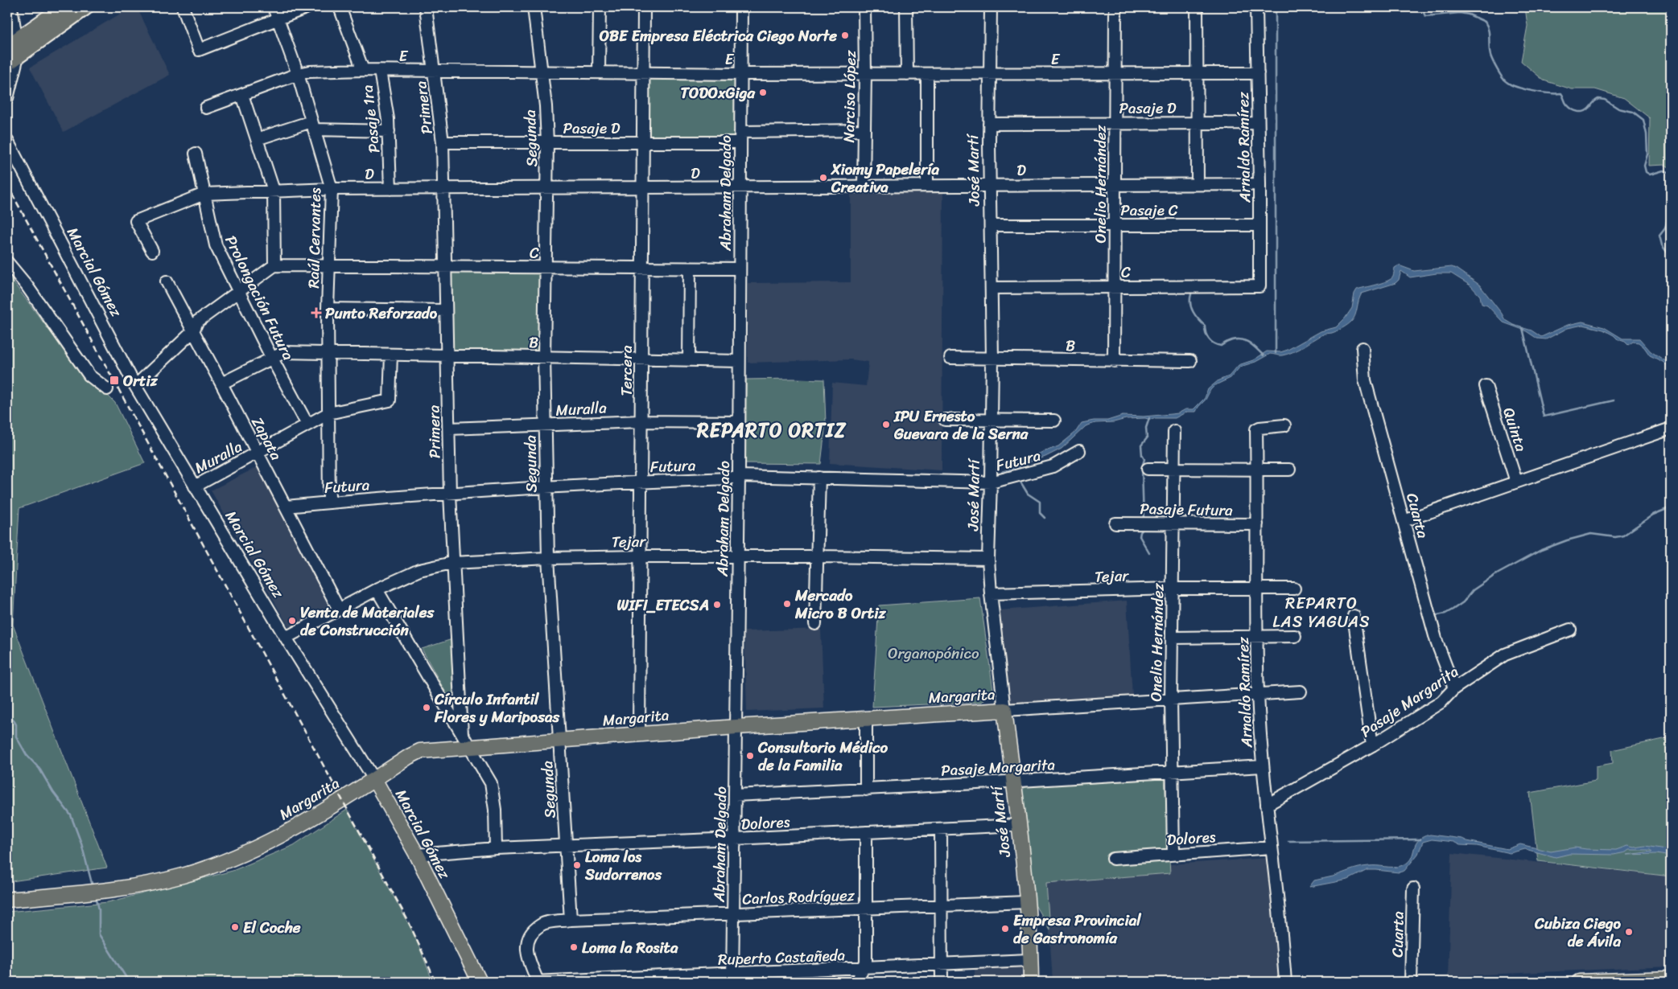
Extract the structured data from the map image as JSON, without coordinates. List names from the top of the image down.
{
  "streets": {
    "main road": ["José Martí", "Marcial Gómez", "Margarita"],
    "street": [
      "E",
      "Narciso López",
      "Primera",
      "Pasaje D",
      "Pasaje 1ra",
      "Segunda",
      "Arnaldo Ramírez",
      "D",
      "Onelio Hernández",
      "Abraham Delgado",
      "Pasaje C",
      "Raúl Cervantes",
      "C",
      "Prolongación Futura",
      "B",
      "Tercera",
      "Muralla",
      "Quinta",
      "Zapata",
      "Futura",
      "Pasaje Futura",
      "Cuarta",
      "Tejar",
      "Pasaje Margarita",
      "Dolores",
      "Carlos Rodríguez",
      "Ruperto Castañeda"
    ]
  },
  "crossings": [
    ["E", "Narciso López"],
    ["E", "Primera"],
    ["E", "Pasaje 1ra"],
    ["E", "Segunda"],
    ["E", "Arnaldo Ramírez"],
    ["E", "José Martí"],
    ["E", "Onelio Hernández"],
    ["E", "Abraham Delgado"],
    ["E", "Raúl Cervantes"],
    ["E", "Tercera"],
    ["Narciso López", "Pasaje D"],
    ["Narciso López", "D"],
    ["Primera", "Pasaje D"],
    ["Primera", "D"],
    ["Primera", "C"],
    ["Primera", "B"],
    ["Primera", "Muralla"],
    ["Primera", "Futura"],
    ["Primera", "Tejar"],
    ["Primera", "Margarita"],
    ["Primera", "Dolores"],
    ["Pasaje D", "Segunda"],
    ["Pasaje D", "Arnaldo Ramírez"],
    ["Pasaje D", "José Martí"],
    ["Pasaje D", "Onelio Hernández"],
    ["Pasaje D", "Abraham Delgado"],
    ["Pasaje D", "Tercera"],
    ["Pasaje 1ra", "D"],
    ["Segunda", "D"],
    ["Segunda", "C"],
    ["Segunda", "B"],
    ["Segunda", "Muralla"],
    ["Segunda", "Futura"],
    ["Segunda", "Tejar"],
    ["Segunda", "Margarita"],
    ["Segunda", "Dolores"],
    ["Segunda", "Carlos Rodríguez"],
    ["Arnaldo Ramírez", "D"],
    ["Arnaldo Ramírez", "Pasaje C"],
    ["Arnaldo Ramírez", "C"],
    ["Arnaldo Ramírez", "Pasaje Futura"],
    ["Arnaldo Ramírez", "Tejar"],
    ["Arnaldo Ramírez", "Margarita"],
    ["Arnaldo Ramírez", "Pasaje Margarita"],
    ["Arnaldo Ramírez", "Dolores"],
    ["D", "José Martí"],
    ["D", "Onelio Hernández"],
    ["D", "Abraham Delgado"],
    ["D", "Raúl Cervantes"],
    ["D", "Prolongación Futura"],
    ["D", "Tercera"],
    ["José Martí", "Pasaje C"],
    ["José Martí", "C"],
    ["José Martí", "B"],
    ["José Martí", "Futura"],
    ["José Martí", "Tejar"],
    ["José Martí", "Margarita"],
    ["José Martí", "Pasaje Margarita"],
    ["José Martí", "Dolores"],
    ["José Martí", "Carlos Rodríguez"],
    ["José Martí", "Ruperto Castañeda"],
    ["Onelio Hernández", "Pasaje C"],
    ["Onelio Hernández", "C"],
    ["Onelio Hernández", "B"],
    ["Onelio Hernández", "Pasaje Futura"],
    ["Onelio Hernández", "Tejar"],
    ["Onelio Hernández", "Margarita"],
    ["Onelio Hernández", "Pasaje Margarita"],
    ["Onelio Hernández", "Dolores"],
    ["Abraham Delgado", "C"],
    ["Abraham Delgado", "B"],
    ["Abraham Delgado", "Muralla"],
    ["Abraham Delgado", "Futura"],
    ["Abraham Delgado", "Tejar"],
    ["Abraham Delgado", "Margarita"],
    ["Abraham Delgado", "Pasaje Margarita"],
    ["Abraham Delgado", "Dolores"],
    ["Abraham Delgado", "Carlos Rodríguez"],
    ["Abraham Delgado", "Ruperto Castañeda"],
    ["Raúl Cervantes", "C"],
    ["Raúl Cervantes", "B"],
    ["Raúl Cervantes", "Muralla"],
    ["Raúl Cervantes", "Futura"],
    ["C", "Tercera"],
    ["Marcial Gómez", "Muralla"],
    ["Marcial Gómez", "Tejar"],
    ["Marcial Gómez", "Margarita"],
    ["Marcial Gómez", "Dolores"],
    ["Prolongación Futura", "B"],
    ["Prolongación Futura", "Muralla"],
    ["B", "Tercera"],
    ["B", "Muralla"],
    ["B", "Zapata"],
    ["Tercera", "Muralla"],
    ["Tercera", "Futura"],
    ["Tercera", "Tejar"],
    ["Tercera", "Margarita"],
    ["Muralla", "Zapata"],
    ["Zapata", "Futura"],
    ["Zapata", "Tejar"],
    ["Cuarta", "Pasaje Margarita"],
    ["Carlos Rodríguez", "Ruperto Castañeda"]
  ],
  "districts": ["REPARTO ORTIZ", "REPARTO LAS YAGUAS"],
  "parks": ["Organopónico"],
  "places": {
    "other": [
      "OBE Empresa Eléctrica Ciego Norte",
      "TODOxGiga",
      "Xiomy Papelería Creativa",
      "IPU Ernesto Guevara de la Serna",
      "Mercado Micro B Ortiz",
      "WIFI_ETECSA",
      "Venta de Materiales de Construcción",
      "Círculo Infantil Flores y Mariposas",
      "Consultorio Médico de la Familia",
      "Loma los Sudorrenos",
      "El Coche",
      "Empresa Provincial de Gastronomía",
      "Cubiza Ciego de Ávila",
      "Loma la Rosita"
    ],
    "health": ["Punto Reforzado"],
    "transit": ["Ortiz"]
  }
}
